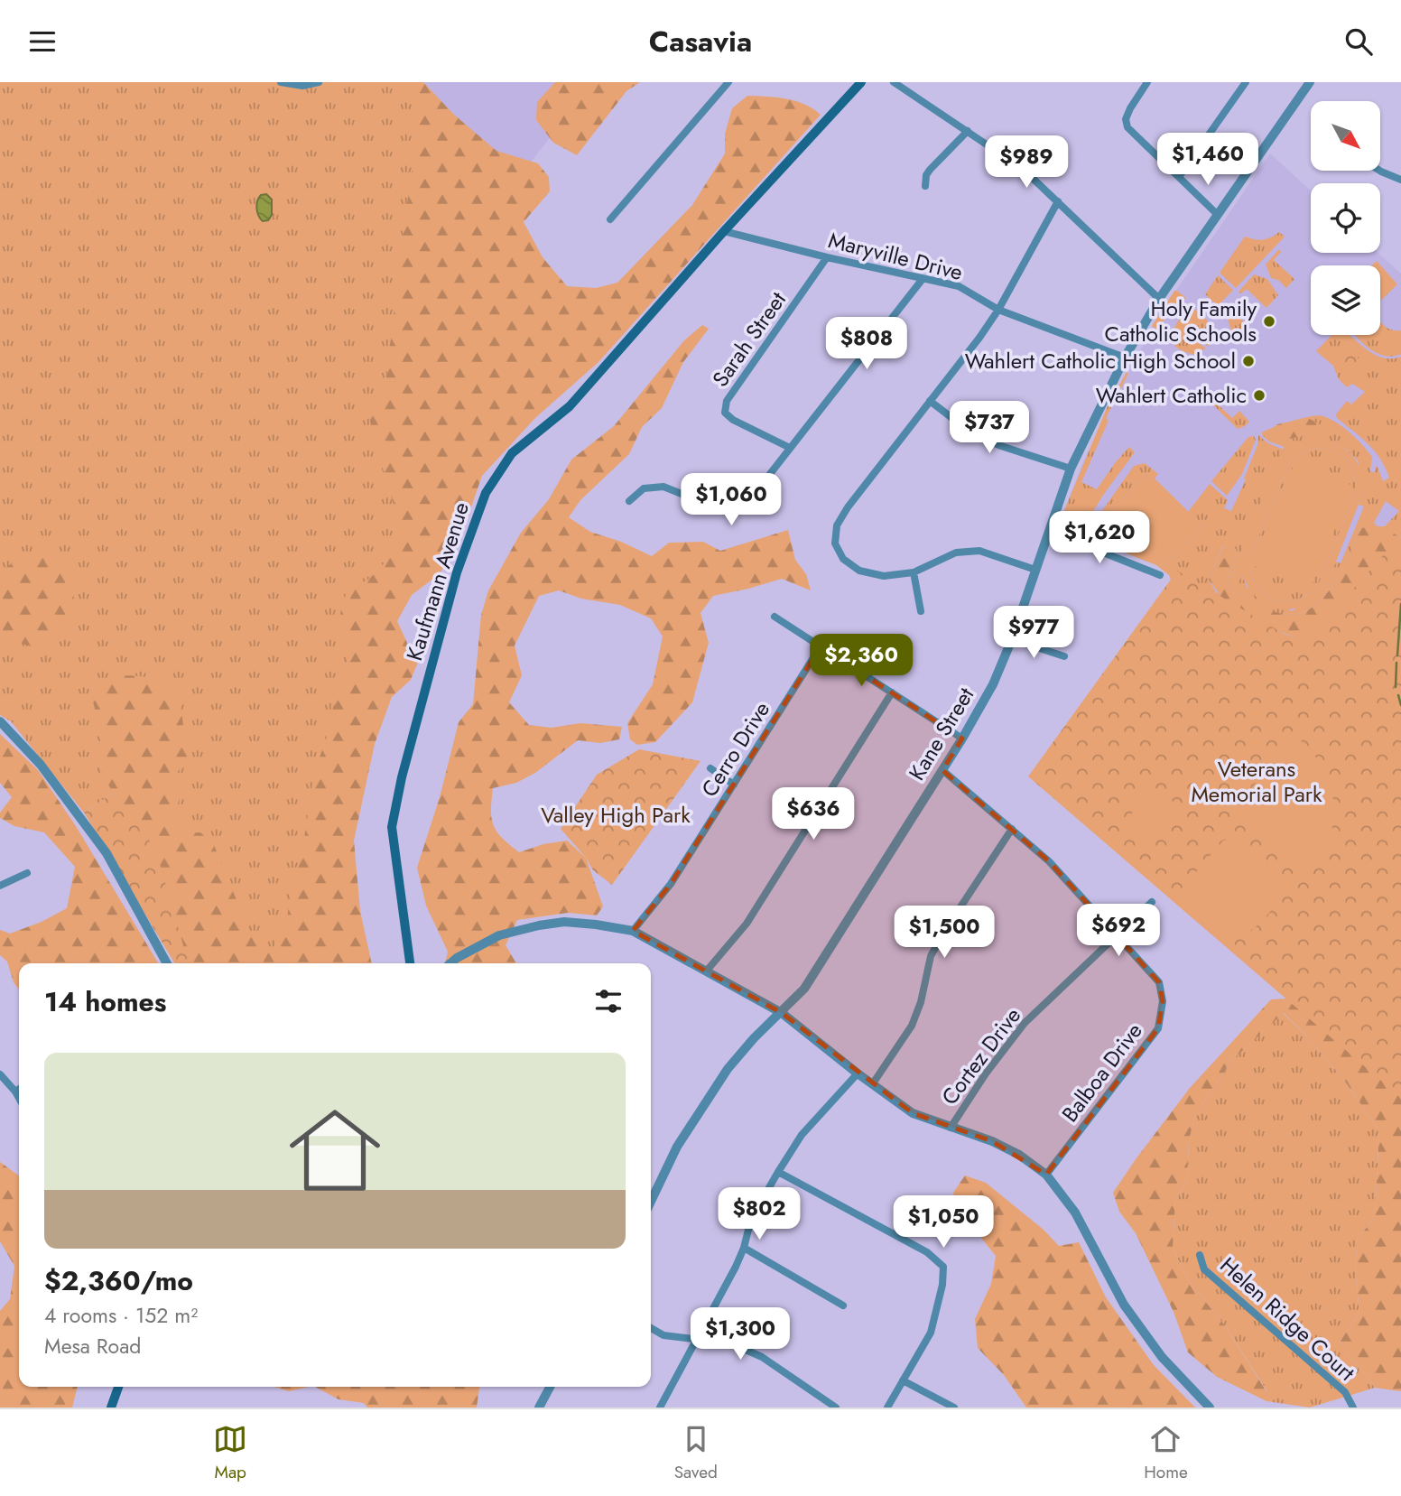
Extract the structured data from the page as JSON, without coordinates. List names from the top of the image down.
{
  "streets": {
    "main road": ["Kaufmann Avenue"],
    "street": [
      "Maryville Drive",
      "Sarah Street",
      "Kane Street",
      "Cerro Drive",
      "Cortez Drive",
      "Balboa Drive",
      "Helen Ridge Court"
    ]
  },
  "crossings": [
    ["Maryville Drive", "Sarah Street"],
    ["Maryville Drive", "Kaufmann Avenue"],
    ["Maryville Drive", "Kane Street"],
    ["Kane Street", "Balboa Drive"],
    ["Cortez Drive", "Balboa Drive"]
  ],
  "parks": ["Veterans Memorial Park", "Valley High Park"],
  "places": ["Holy Family Catholic Schools", "Wahlert Catholic High School", "Wahlert Catholic"],
  "north": "bottom right",
  "page": {
    "header": "Casavia",
    "price": [
      "$1,460",
      "$989",
      "$808",
      "$737",
      "$1,060",
      "$1,620",
      "$977",
      "$2,360",
      "$636",
      "$692",
      "$1,500",
      "$802",
      "$1,050",
      "$1,300"
    ],
    "heading": "14 homes",
    "list": [
      {
        "name": "$2,360/mo",
        "note": "4 rooms · 152 m² · Mesa Road"
      }
    ],
    "tabs": ["Map", "Saved", "Home"]
  }
}
